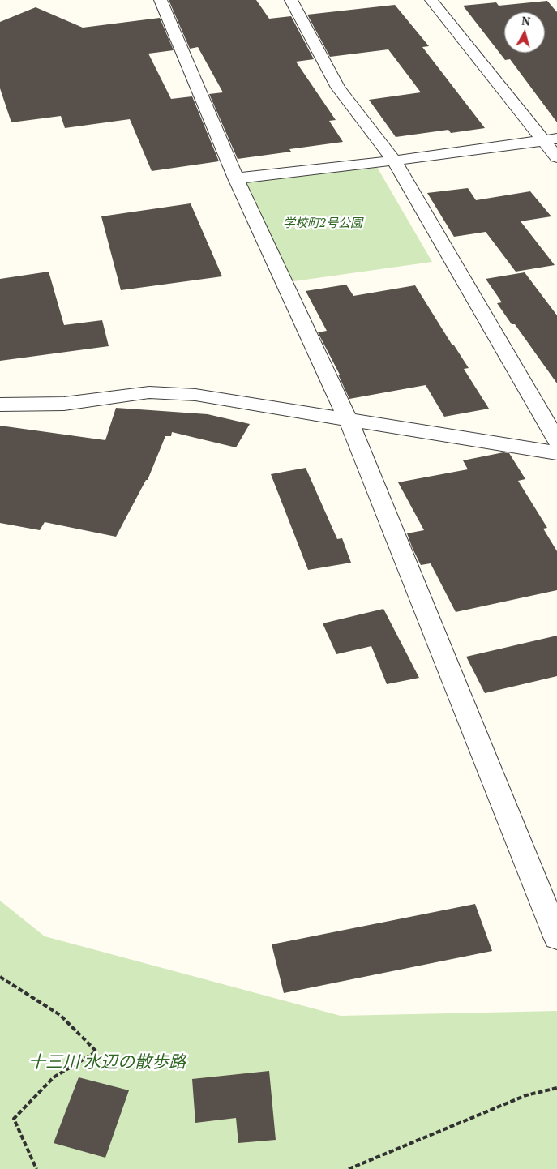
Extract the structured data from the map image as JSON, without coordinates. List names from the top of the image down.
{
  "parks": ["学校町2号公園", "十三川 水辺の散歩路"],
  "north": "top"
}
